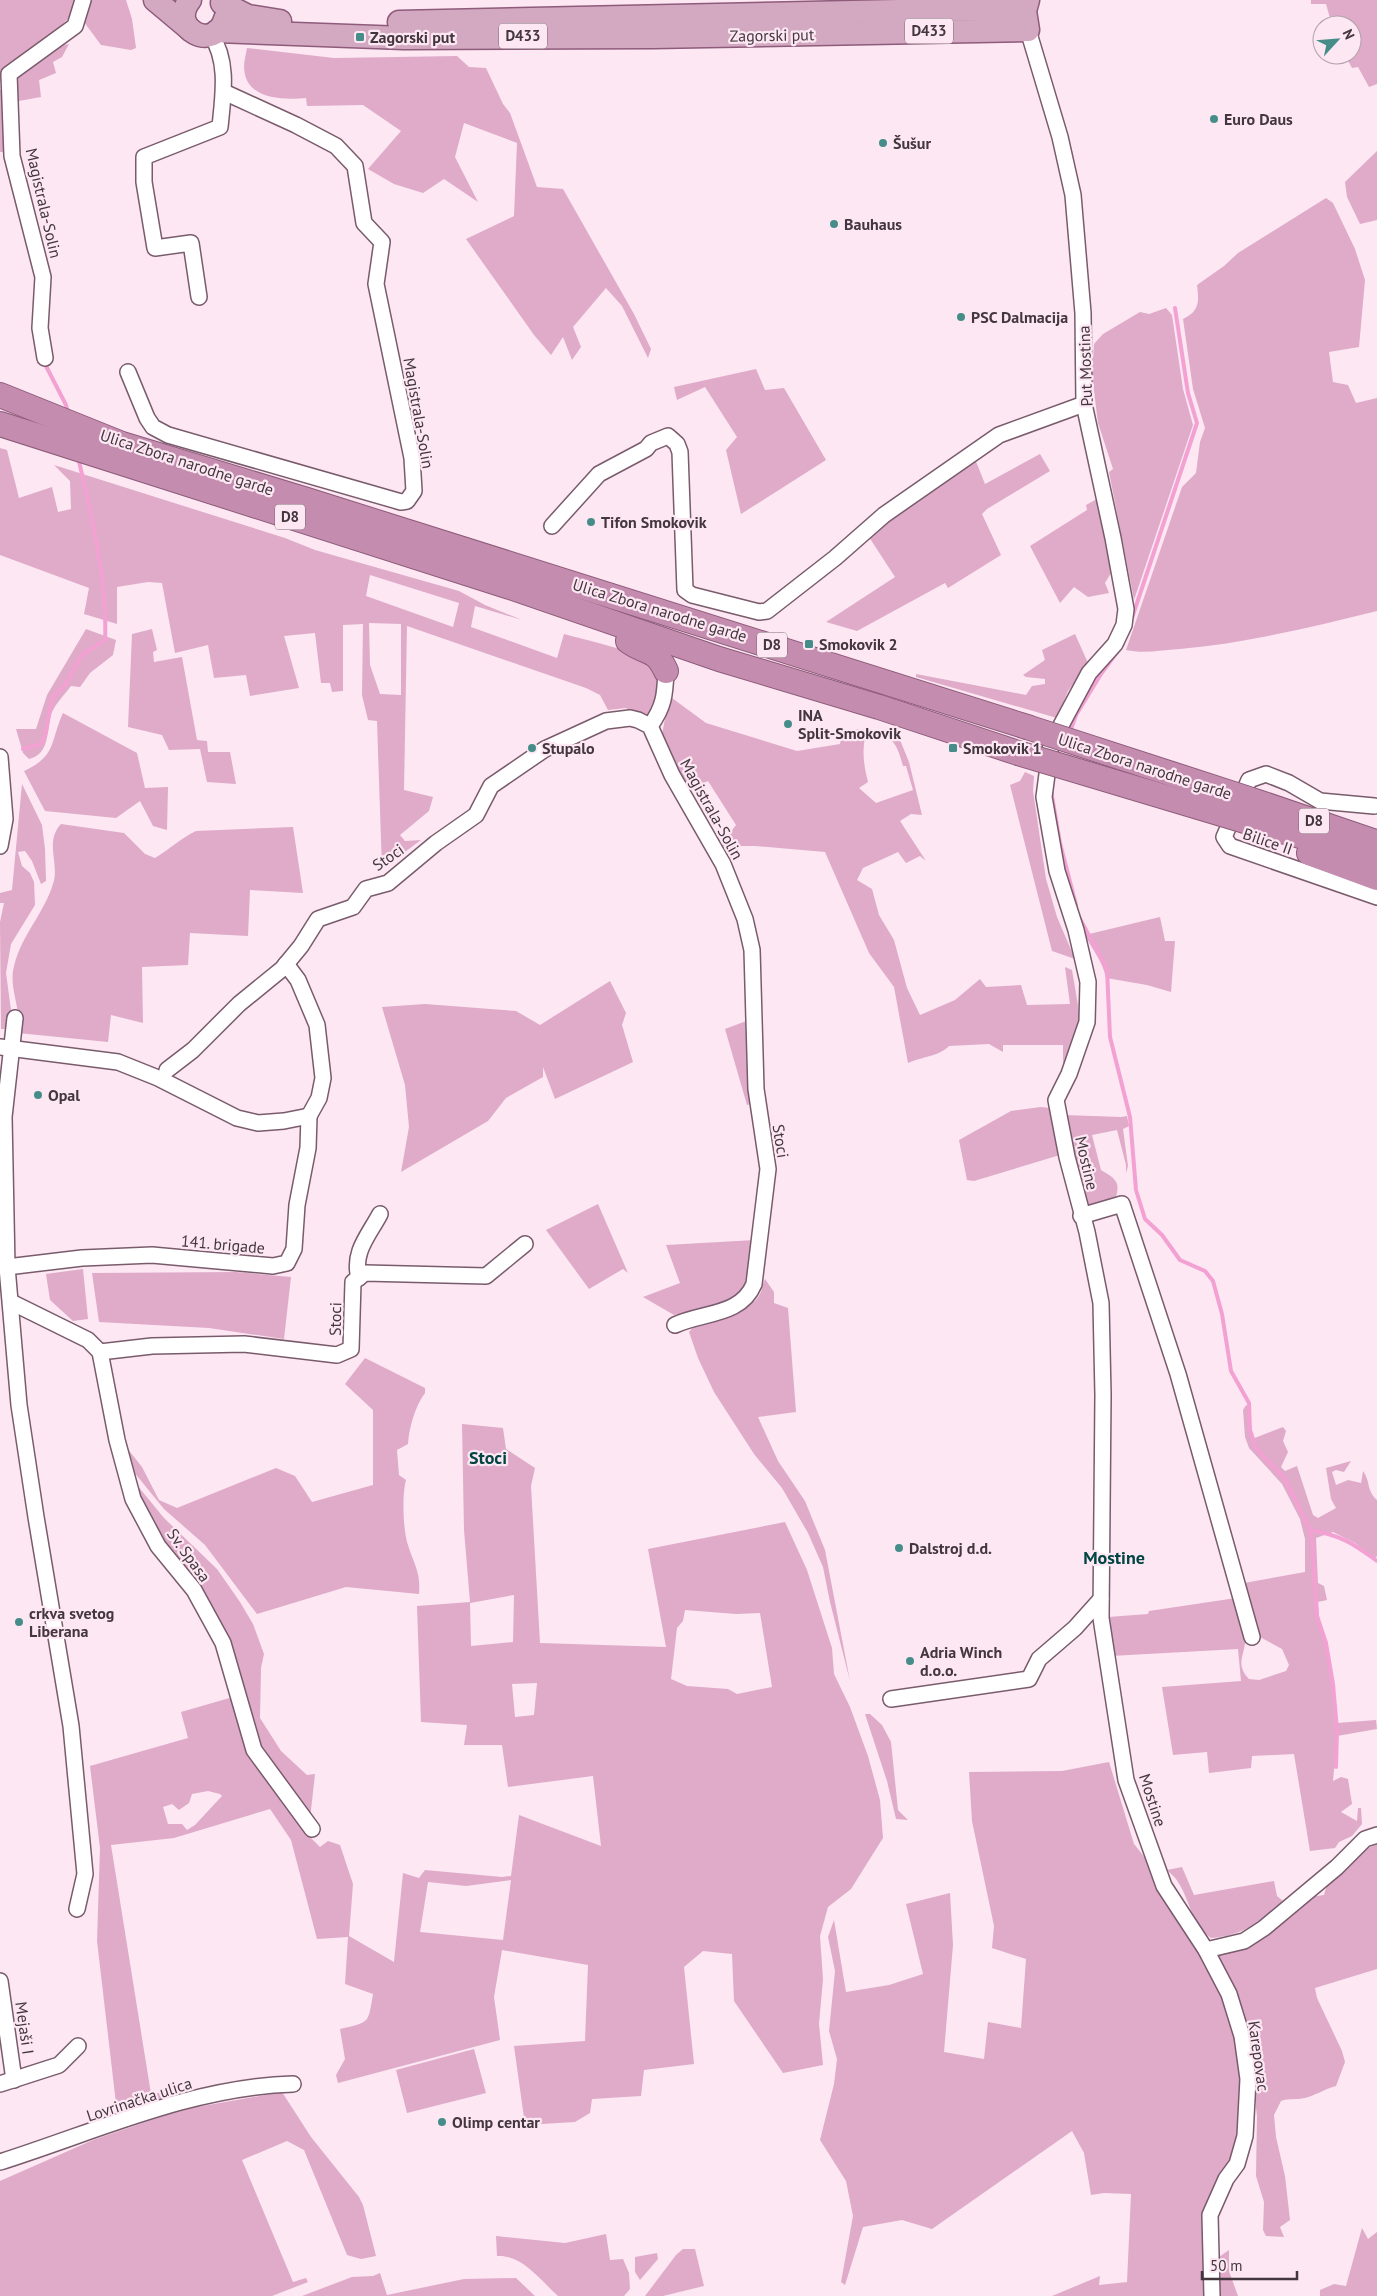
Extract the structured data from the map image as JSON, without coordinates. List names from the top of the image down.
{
  "streets": {
    "highway": ["Ulica Zbora narodne garde", "D8"],
    "main road": ["D433", "Zagorski put"],
    "street": [
      "Magistrala-Solin",
      "Put Mostina",
      "Bilice II",
      "Stoci",
      "Mostine",
      "141. brigade",
      "Sv. Spasa",
      "Mejaši I",
      "Karepovac",
      "Lovrinačka ulica"
    ]
  },
  "crossings": [
    ["D433", "Zagorski put"],
    ["Zagorski put", "Put Mostina"],
    ["Magistrala-Solin", "Stoci"],
    ["Put Mostina", "Mostine"],
    ["Stoci", "141. brigade"],
    ["Stoci", "Sv. Spasa"],
    ["Mostine", "Karepovac"]
  ],
  "districts": ["Stoci", "Mostine"],
  "places": {
    "transit": ["Zagorski put", "Smokovik 2", "Smokovik 1"],
    "other": [
      "Euro Daus",
      "Šušur",
      "Bauhaus",
      "PSC Dalmacija",
      "Tifon Smokovik",
      "INA Split-Smokovik",
      "Stupalo",
      "Opal",
      "Dalstroj d.d.",
      "crkva svetog Liberana",
      "Adria Winch d.o.o.",
      "Olimp centar"
    ]
  },
  "scale_bar": "50 m",
  "north": "top right"
}
